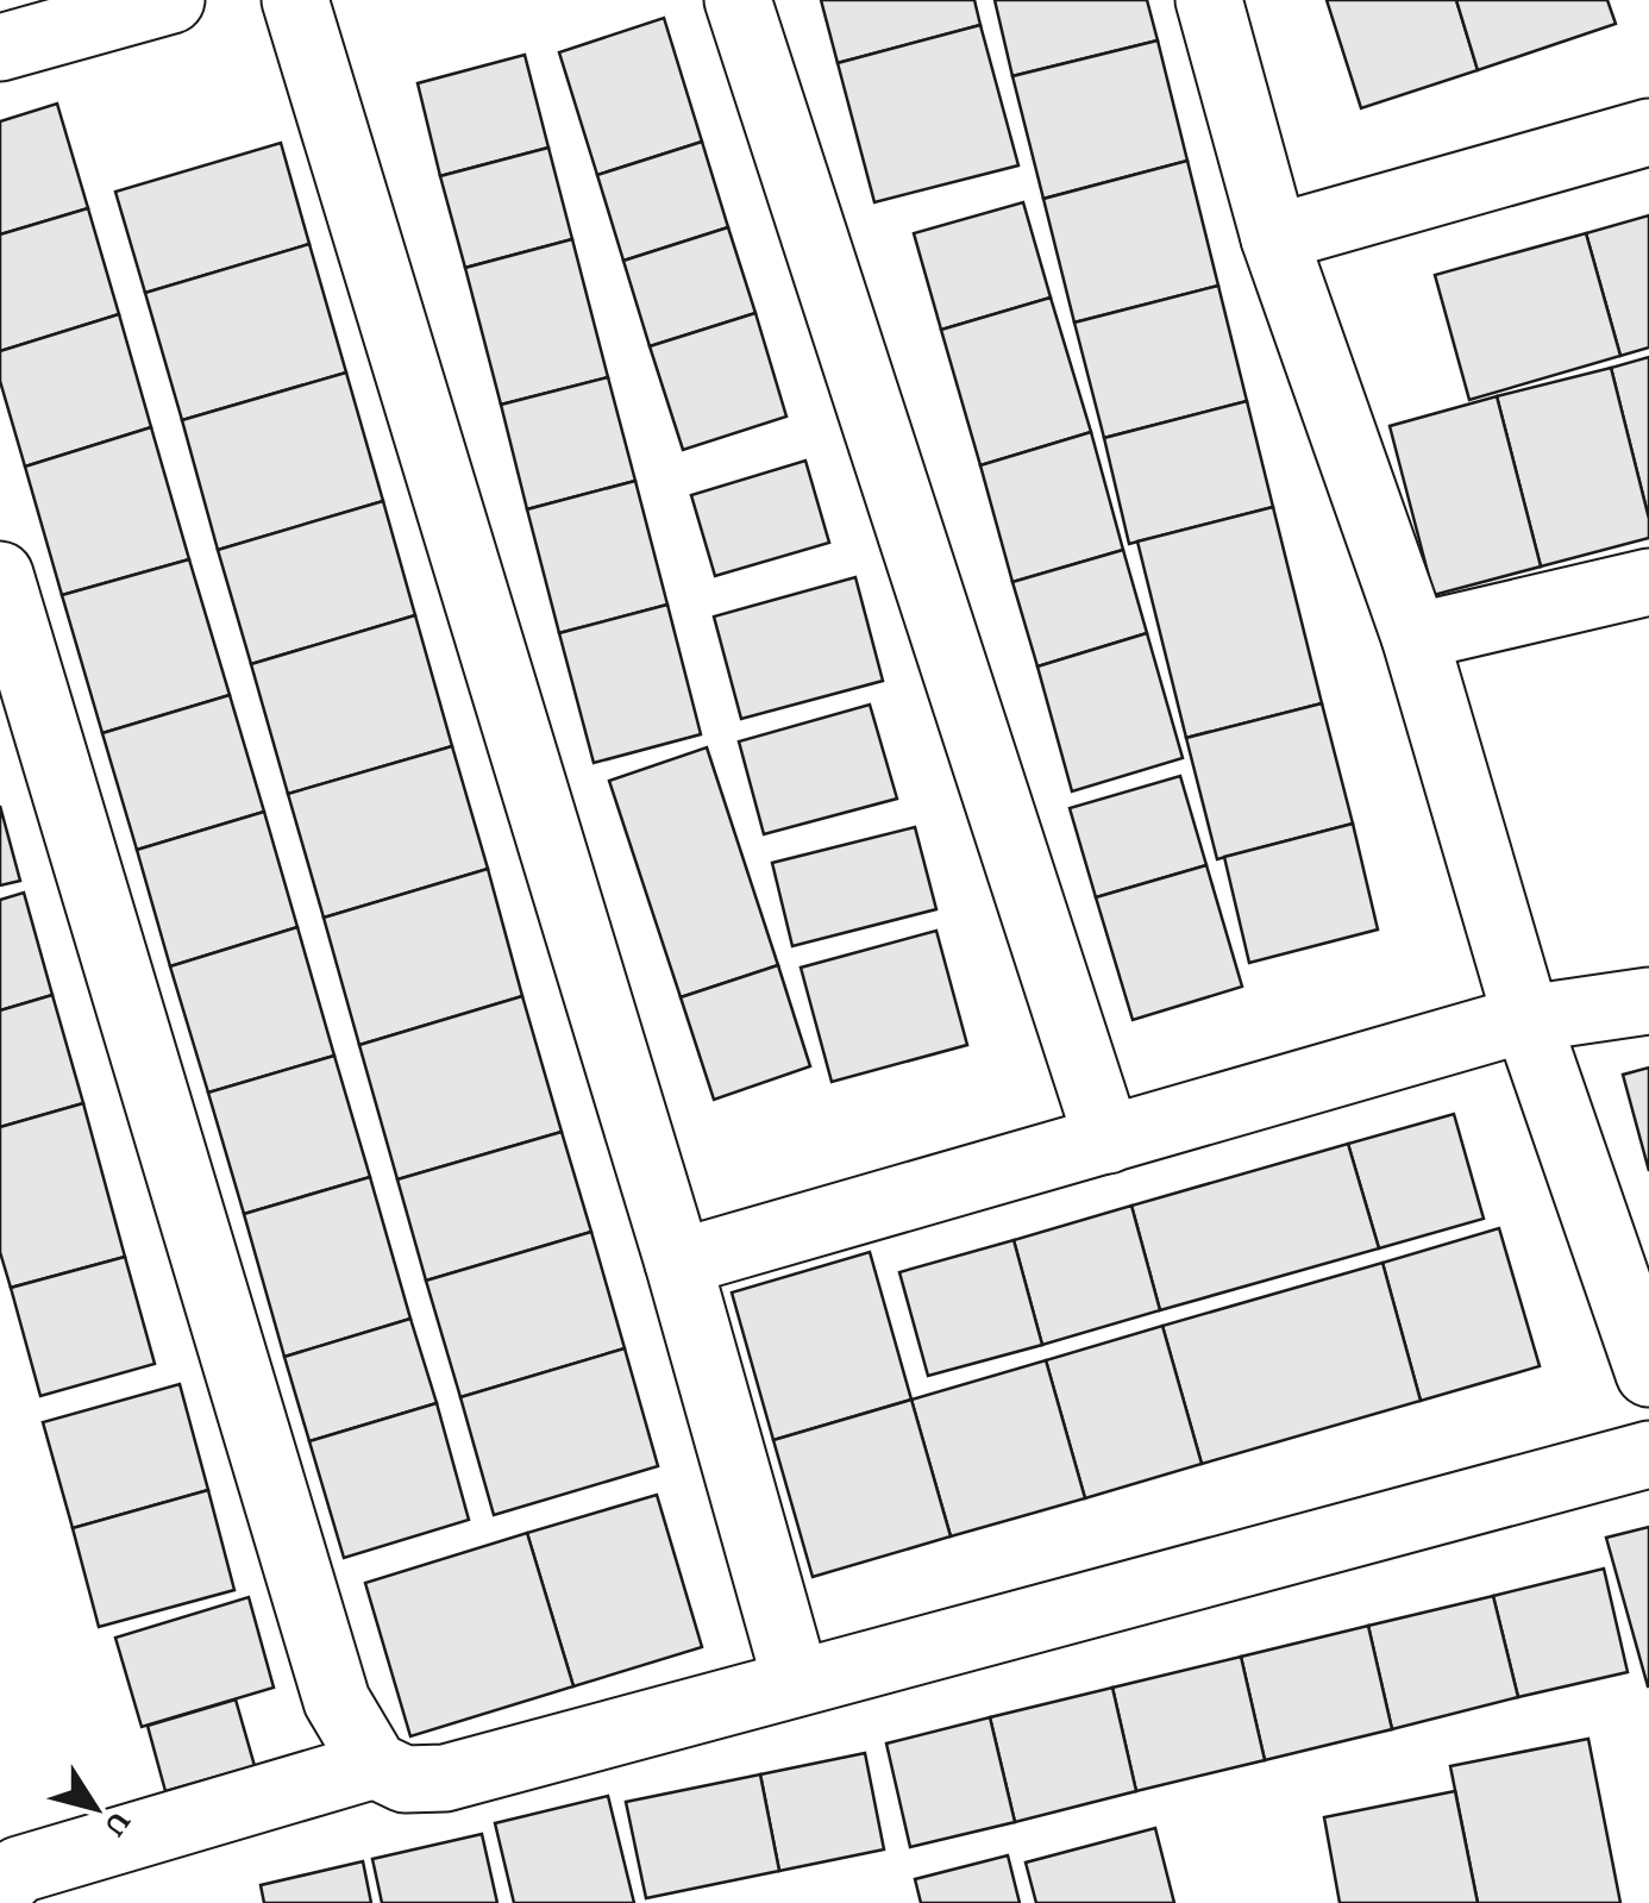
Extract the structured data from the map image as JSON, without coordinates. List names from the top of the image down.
{
  "north": "bottom right"
}
